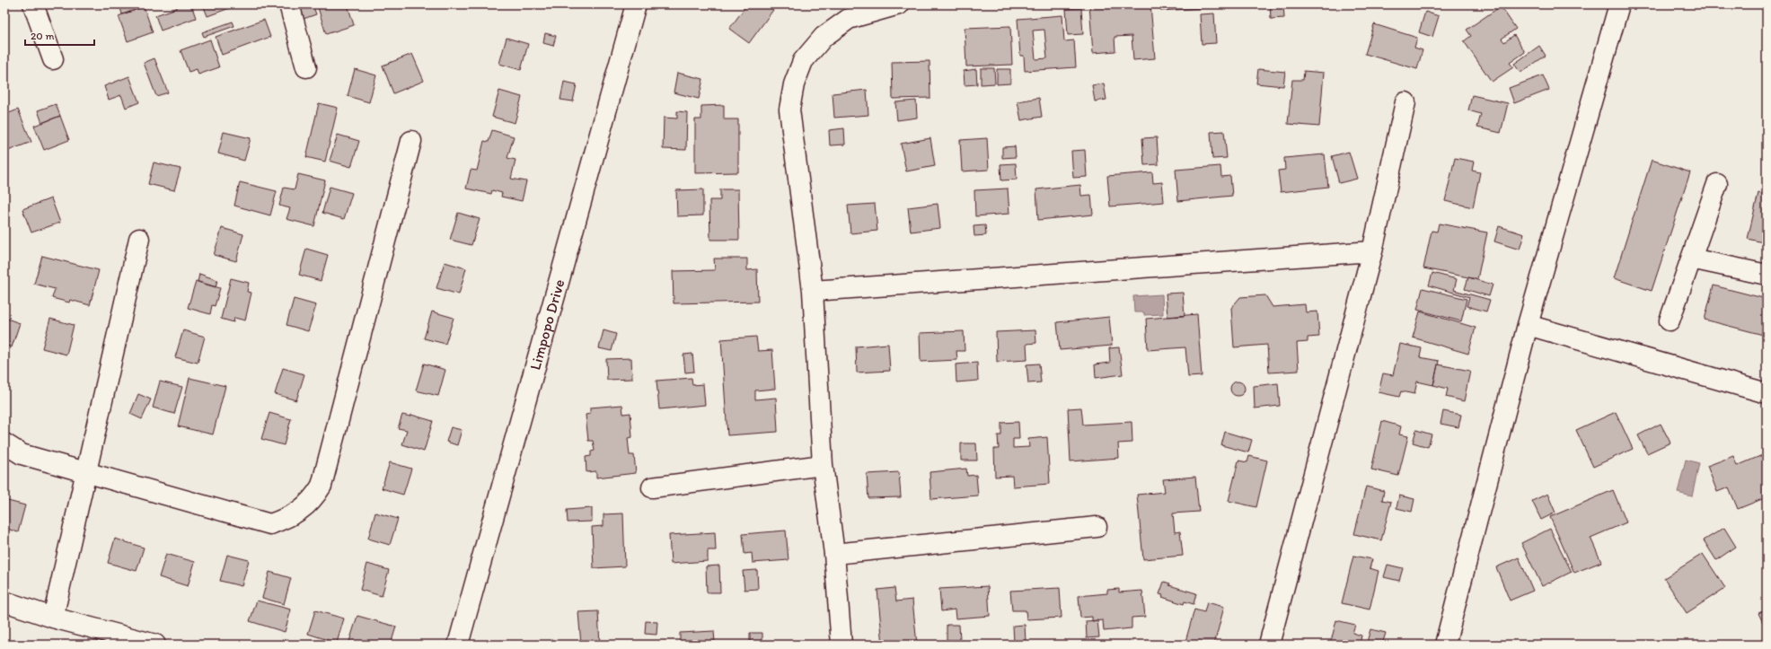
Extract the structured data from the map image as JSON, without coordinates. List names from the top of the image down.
{
  "streets": {
    "street": ["Limpopo Drive"]
  },
  "scale_bar": "20 m"
}
